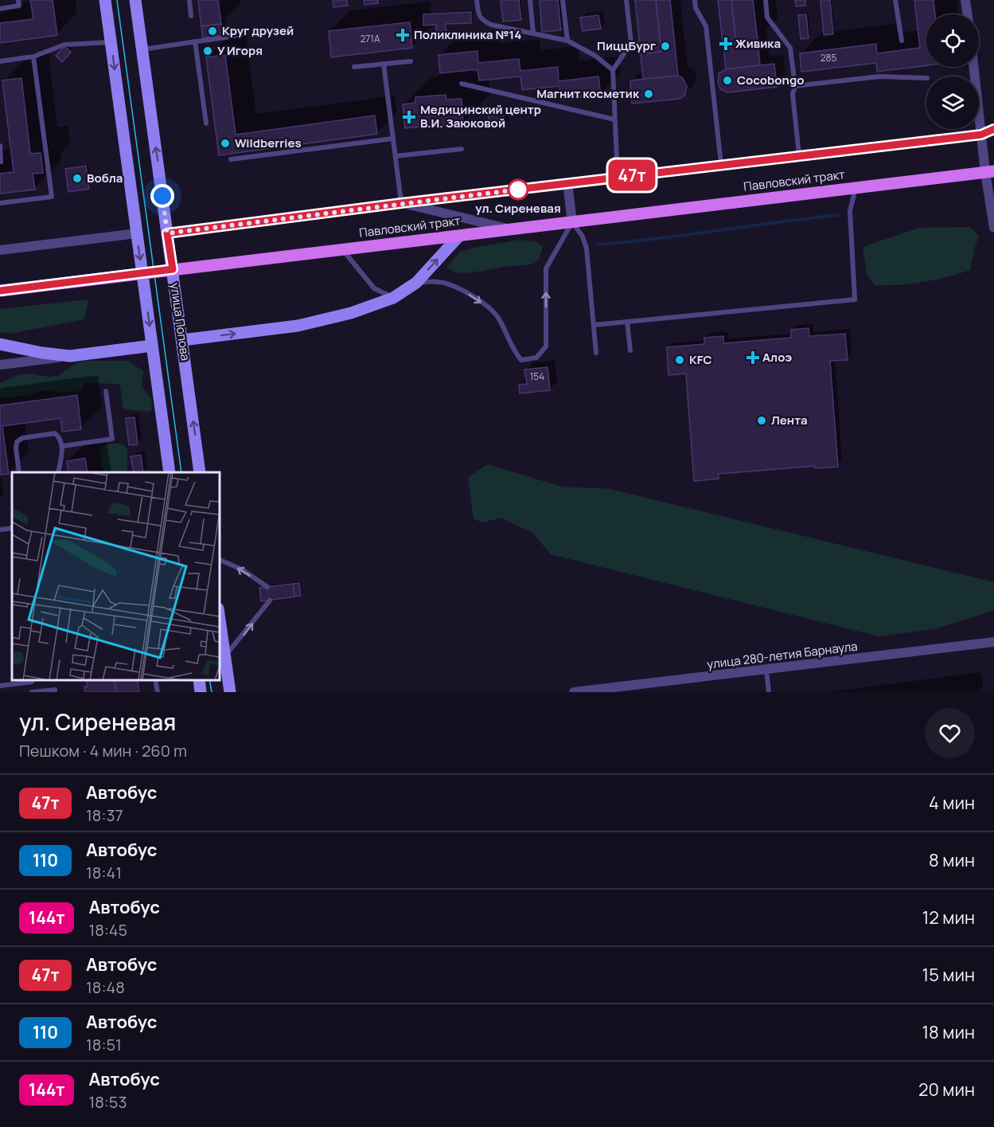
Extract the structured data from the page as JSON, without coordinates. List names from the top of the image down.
{
  "streets": {
    "main road": ["Павловский тракт", "улица Попова"],
    "street": ["улица 280-летия Барнаула"]
  },
  "crossings": [
    ["Павловский тракт", "улица Попова"]
  ],
  "places": {
    "other": [
      "Круг друзей",
      "ПиццБург",
      "У Игоря",
      "Cocobongo",
      "Магнит косметик",
      "Wildberries",
      "Вобла",
      "ул. Сиреневая",
      "KFC",
      "Лента"
    ],
    "health": [
      "Поликлиника №14",
      "Живика",
      "Медицинский центр В.И. Заюковой",
      "Алоэ"
    ]
  },
  "lines": ["bus line 47т"],
  "house_numbers": ["271А", "285", "154"],
  "page": {
    "on_map": "47т",
    "heading": ["ул. Сиреневая", "Пешком · 4 мин · 260 m"],
    "list": [
      {
        "mark": "47т",
        "name": "Автобус",
        "note": "18:37",
        "value": "4 мин"
      },
      {
        "mark": "110",
        "name": "Автобус",
        "note": "18:41",
        "value": "8 мин"
      },
      {
        "mark": "144т",
        "name": "Автобус",
        "note": "18:45",
        "value": "12 мин"
      },
      {
        "mark": "47т",
        "name": "Автобус",
        "note": "18:48",
        "value": "15 мин"
      },
      {
        "mark": "110",
        "name": "Автобус",
        "note": "18:51",
        "value": "18 мин"
      },
      {
        "mark": "144т",
        "name": "Автобус",
        "note": "18:53",
        "value": "20 мин"
      }
    ]
  }
}
